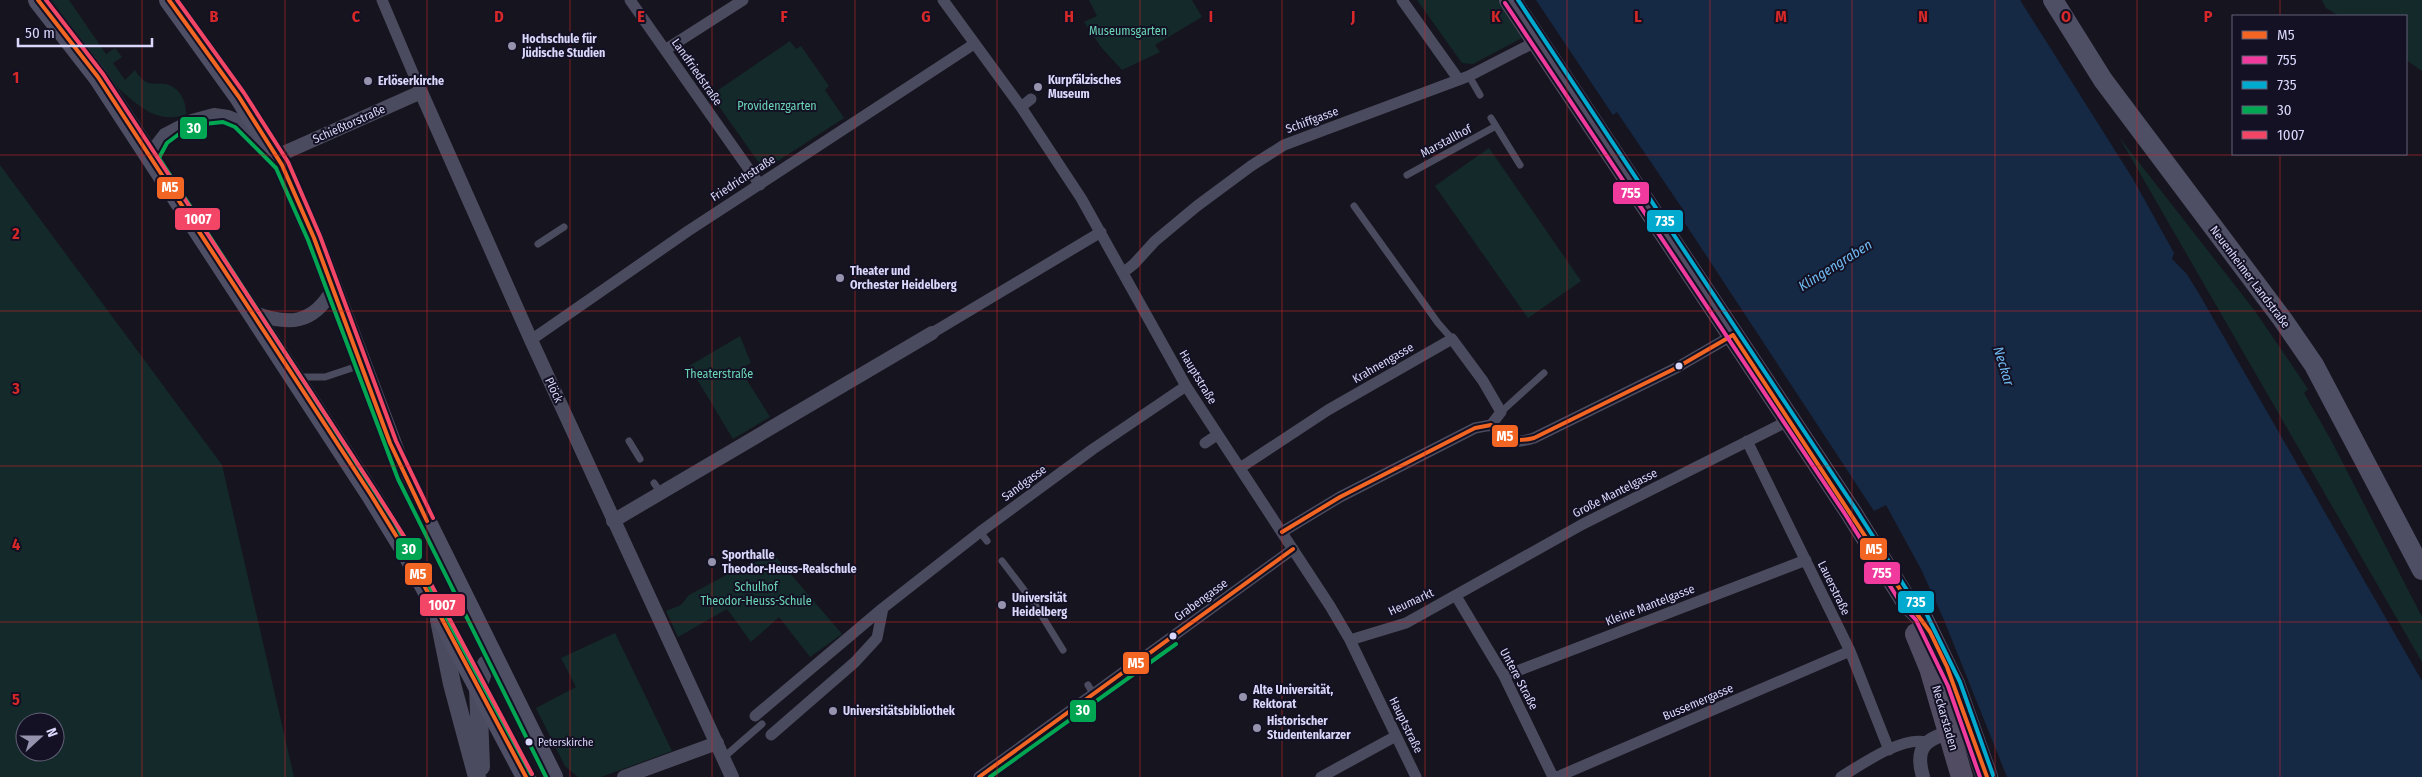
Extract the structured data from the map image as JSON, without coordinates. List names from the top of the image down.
{
  "streets": {
    "main road": ["Neuenheimer Landstraße", "Neckarstaden"],
    "street": [
      "Landfriedstraße",
      "Schiffgasse",
      "Schießtorstraße",
      "Friedrichstraße",
      "Krahnengasse",
      "Hauptstraße",
      "Plöck",
      "Sandgasse",
      "Große Mantelgasse",
      "Lauerstraße",
      "Grabengasse",
      "Heumarkt",
      "Kleine Mantelgasse",
      "Untere Straße",
      "Bussemergasse"
    ],
    "lane": ["Marstallhof"]
  },
  "crossings": [
    ["Landfriedstraße", "Friedrichstraße"],
    ["Schiffgasse", "Hauptstraße"],
    ["Schiffgasse", "Neckarstaden"],
    ["Schießtorstraße", "Plöck"],
    ["Friedrichstraße", "Hauptstraße"],
    ["Friedrichstraße", "Plöck"],
    ["Krahnengasse", "Hauptstraße"],
    ["Hauptstraße", "Sandgasse"],
    ["Hauptstraße", "Grabengasse"],
    ["Hauptstraße", "Heumarkt"],
    ["Plöck", "Sandgasse"],
    ["Große Mantelgasse", "Lauerstraße"],
    ["Große Mantelgasse", "Heumarkt"],
    ["Große Mantelgasse", "Untere Straße"],
    ["Große Mantelgasse", "Neckarstaden"],
    ["Lauerstraße", "Kleine Mantelgasse"],
    ["Lauerstraße", "Bussemergasse"],
    ["Heumarkt", "Untere Straße"],
    ["Kleine Mantelgasse", "Untere Straße"]
  ],
  "water": ["Klingengraben", "Neckar"],
  "parks": [
    "Museumsgarten",
    "Providenzgarten",
    "Theaterstraße",
    "Schulhof Theodor-Heuss-Schule"
  ],
  "places": [
    "Hochschule für Jüdische Studien",
    "Erlöserkirche",
    "Kurpfälzisches Museum",
    "Theater und Orchester Heidelberg",
    "Sporthalle Theodor-Heuss-Realschule",
    "Universität Heidelberg",
    "Alte Universität, Rektorat",
    "Universitätsbibliothek",
    "Historischer Studentenkarzer",
    "Peterskirche"
  ],
  "lines": [
    "transit line M5",
    "transit line 735",
    "transit line 1007",
    "transit line 755",
    "transit line 30"
  ],
  "legend": [
    "M5",
    "755",
    "735",
    "30",
    "1007"
  ],
  "scale_bar": "50 m",
  "north": "right",
  "grid": {
    "columns": [
      "B",
      "C",
      "D",
      "E",
      "F",
      "G",
      "H",
      "I",
      "J",
      "K",
      "L",
      "M",
      "N",
      "O",
      "P"
    ],
    "rows": [
      "1",
      "2",
      "3",
      "4",
      "5"
    ]
  }
}
